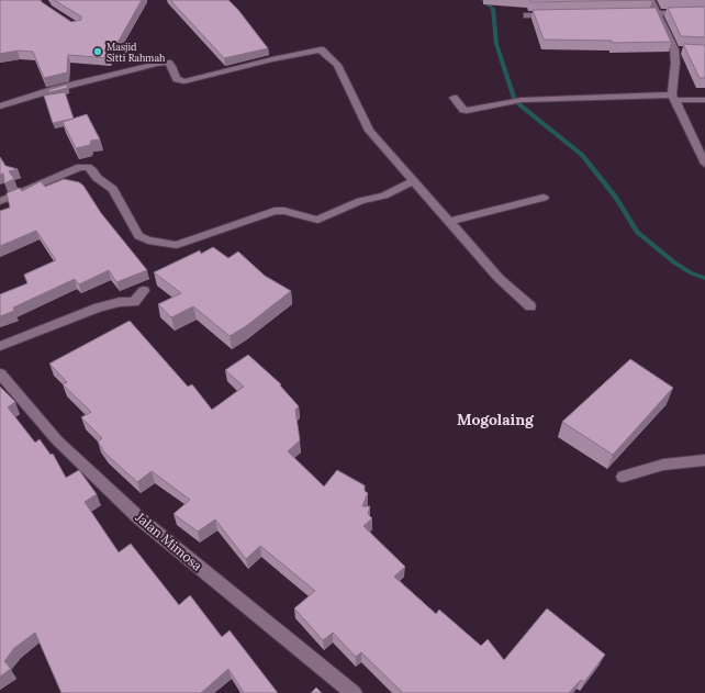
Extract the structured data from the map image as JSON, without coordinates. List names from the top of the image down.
{
  "streets": {
    "street": ["Jalan Mimosa"]
  },
  "districts": ["Mogolaing"],
  "places": ["Masjid Sitti Rahmah"]
}
